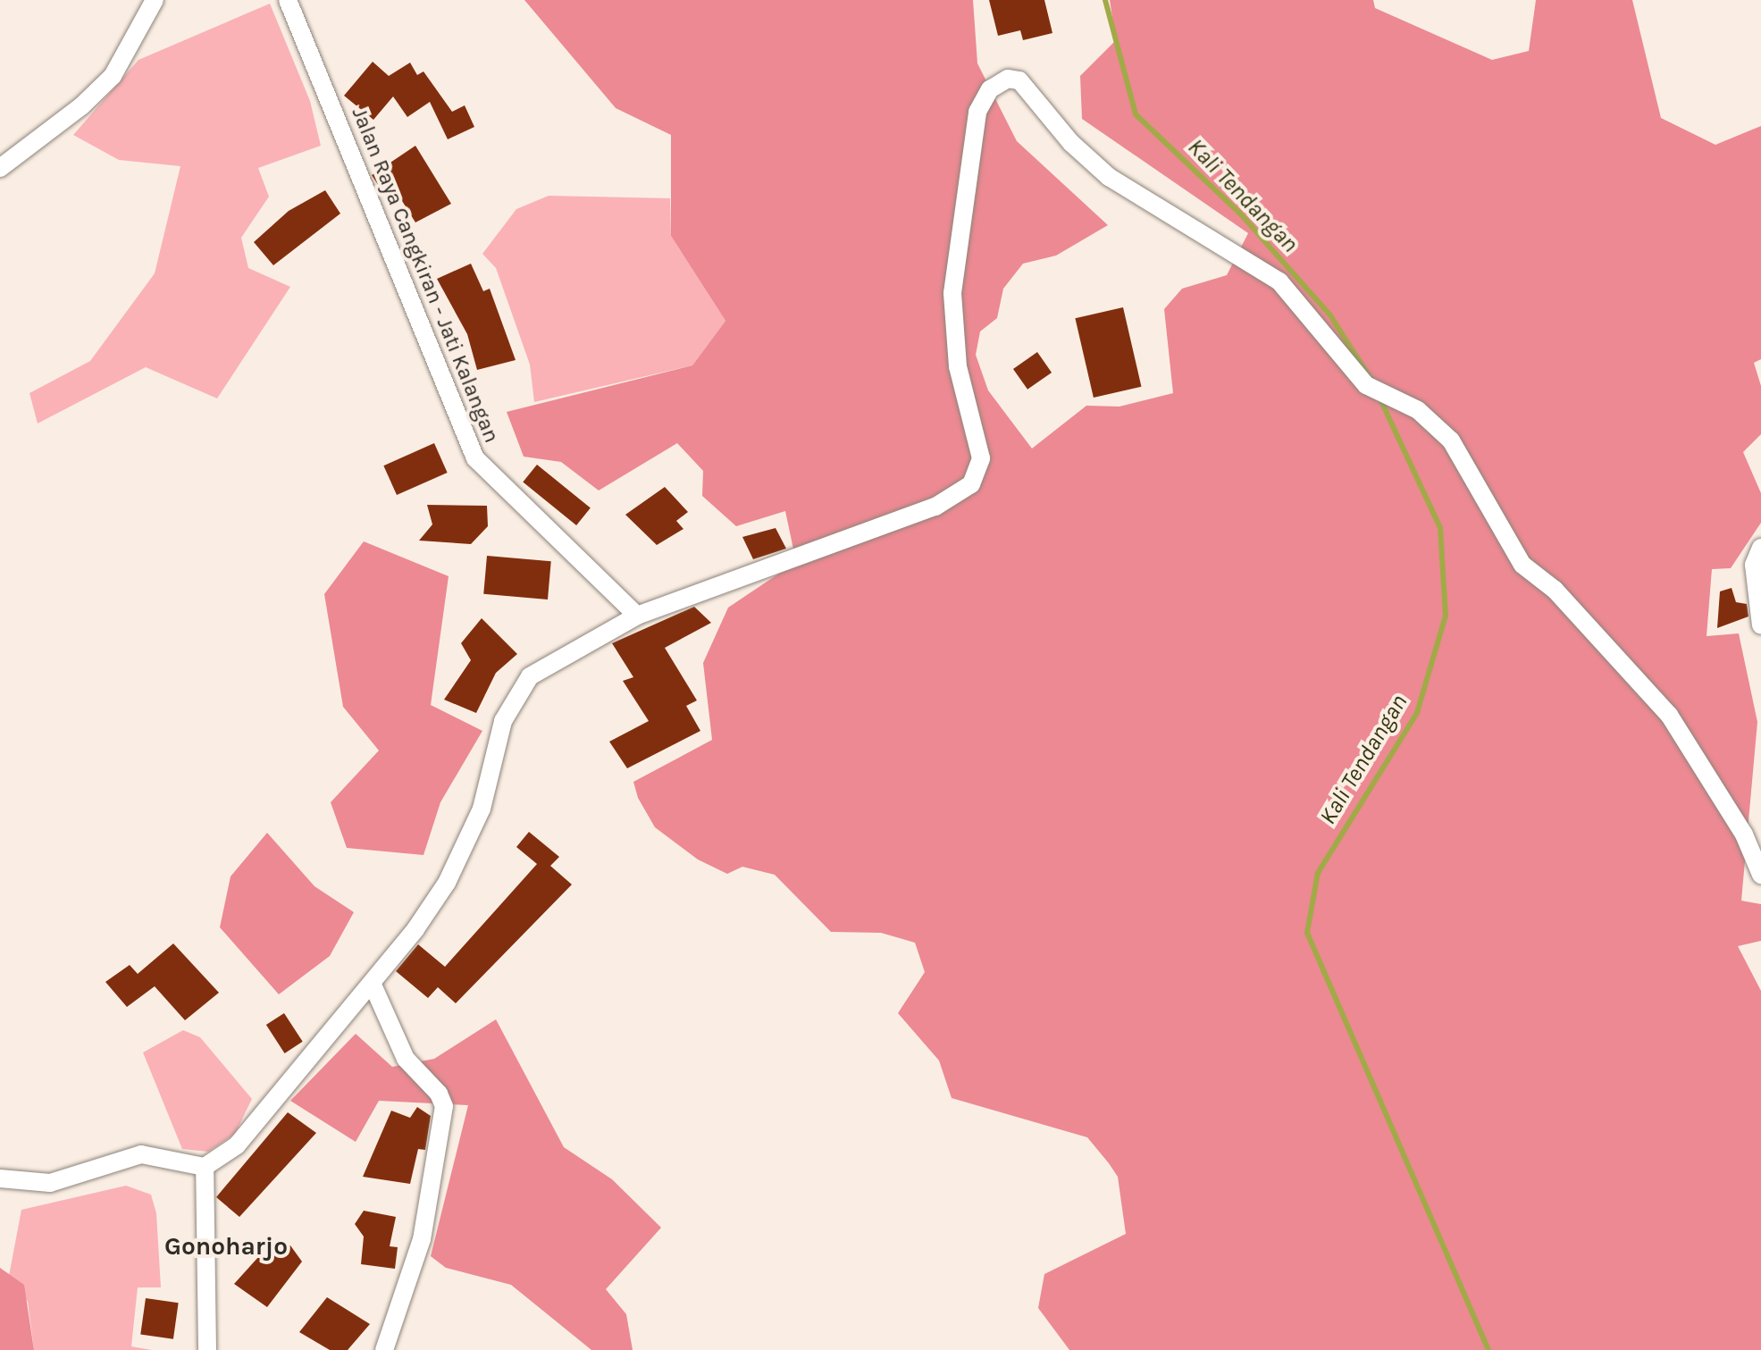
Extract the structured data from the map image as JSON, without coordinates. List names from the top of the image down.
{
  "streets": {
    "street": ["Jalan Raya Cangkiran - Jati Kalangan"]
  },
  "districts": ["Gonoharjo"],
  "water": ["Kali Tendangan"]
}
